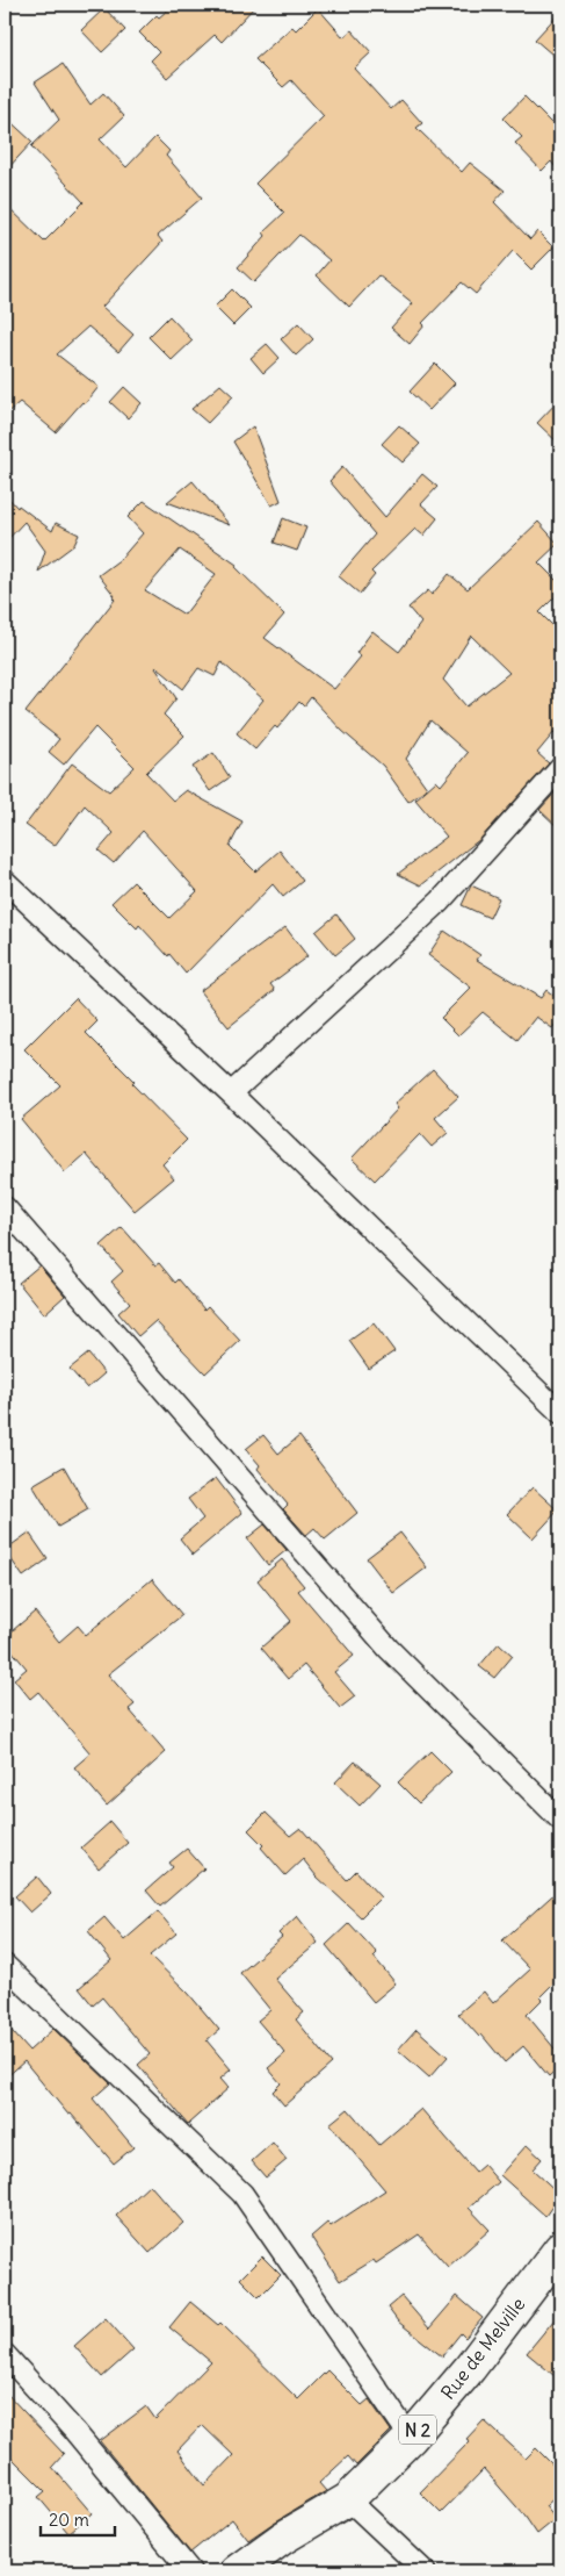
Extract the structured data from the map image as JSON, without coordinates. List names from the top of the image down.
{
  "streets": {
    "main road": ["Rue de Melville", "N 2"]
  },
  "scale_bar": "20 m"
}
